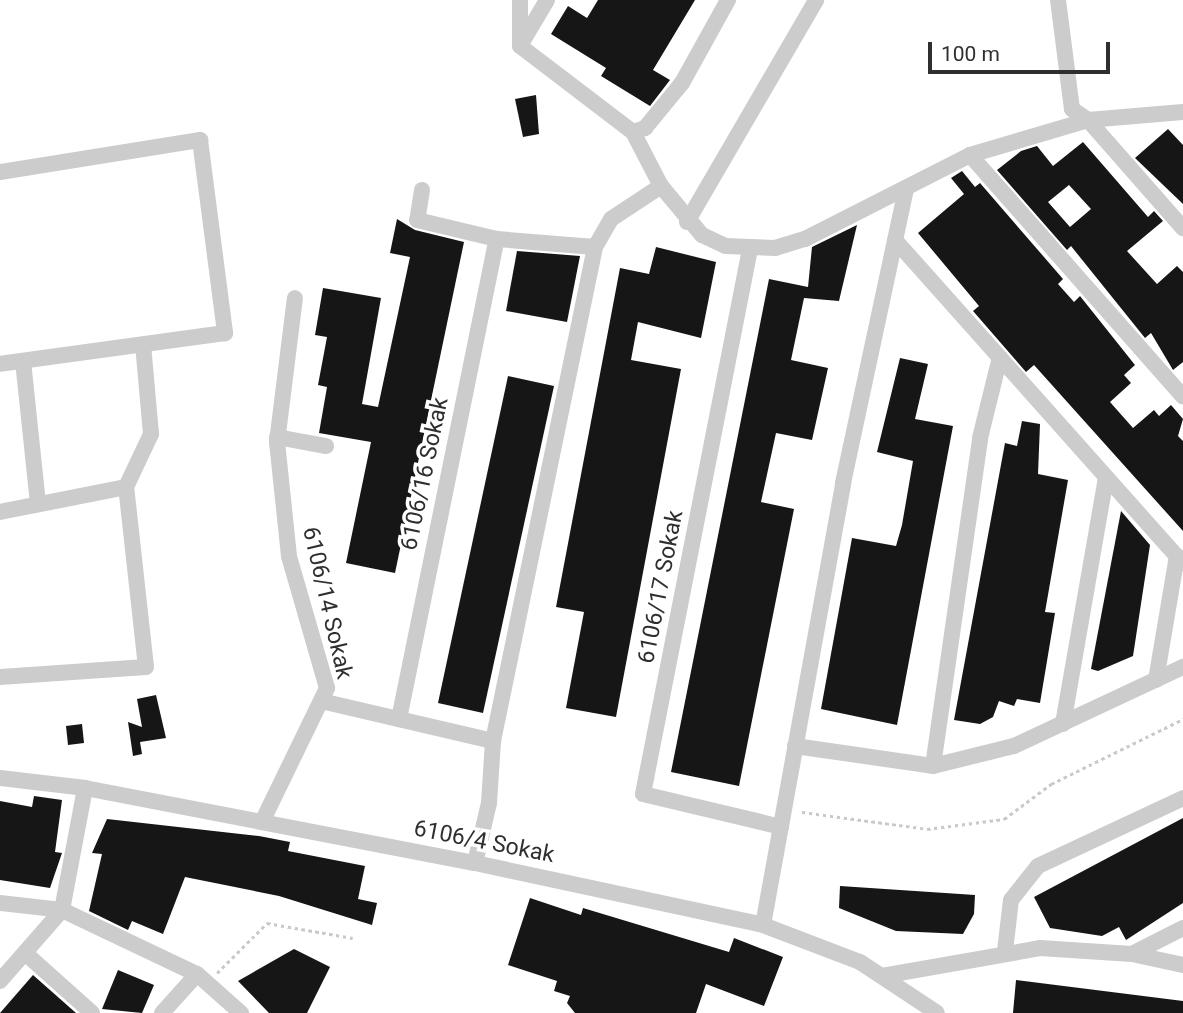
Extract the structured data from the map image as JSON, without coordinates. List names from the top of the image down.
{
  "streets": {
    "street": [
      "6106/16 Sokak",
      "6106/17 Sokak",
      "6106/14 Sokak",
      "6106/4 Sokak"
    ]
  },
  "crossings": [
    ["6106/14 Sokak", "6106/4 Sokak"]
  ],
  "scale_bar": "100 m"
}
